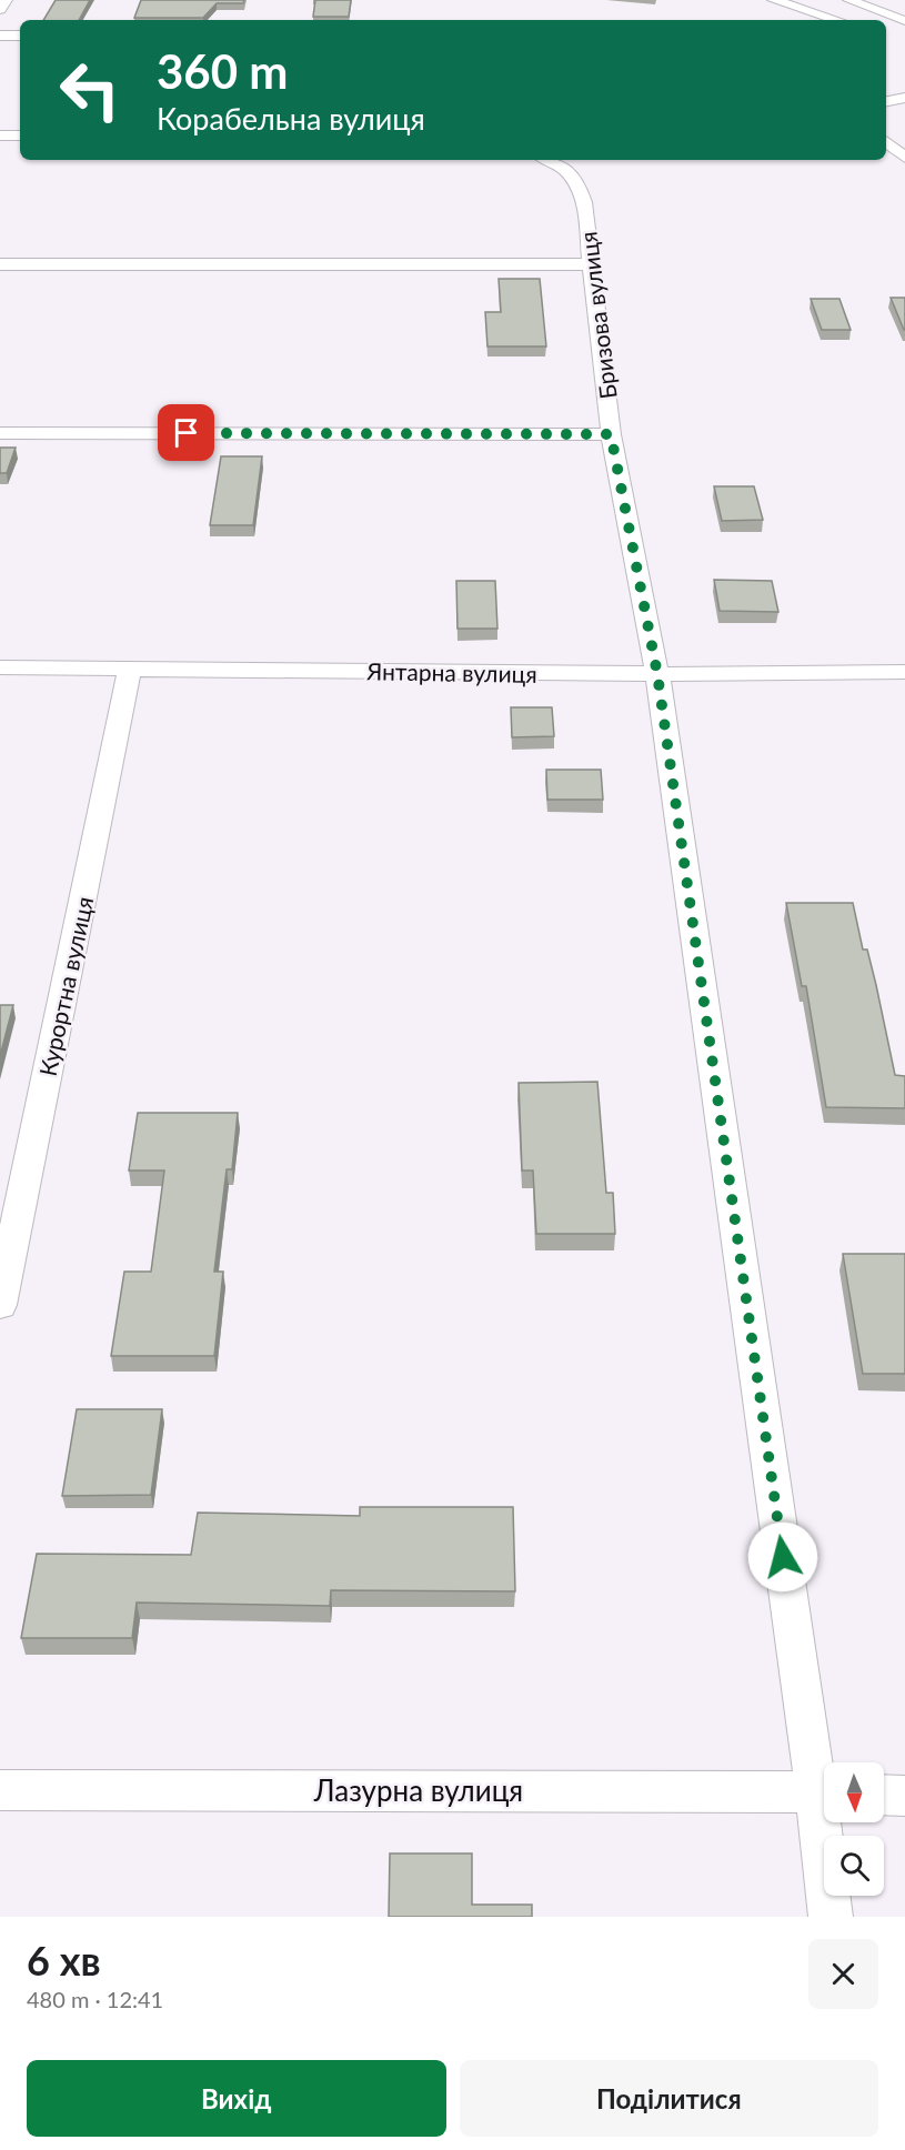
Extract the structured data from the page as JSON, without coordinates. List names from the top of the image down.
{
  "streets": {
    "street": [
      "Бризова вулиця",
      "Янтарна вулиця",
      "Курортна вулиця",
      "Лазурна вулиця"
    ]
  },
  "crossings": [
    ["Бризова вулиця", "Янтарна вулиця"],
    ["Янтарна вулиця", "Курортна вулиця"]
  ],
  "north": "bottom",
  "page": {
    "turn": ["360 m", "Корабельна вулиця"],
    "heading": ["6 хв", "480 m · 12:41"],
    "buttons": ["Вихід", "Поділитися"]
  }
}
